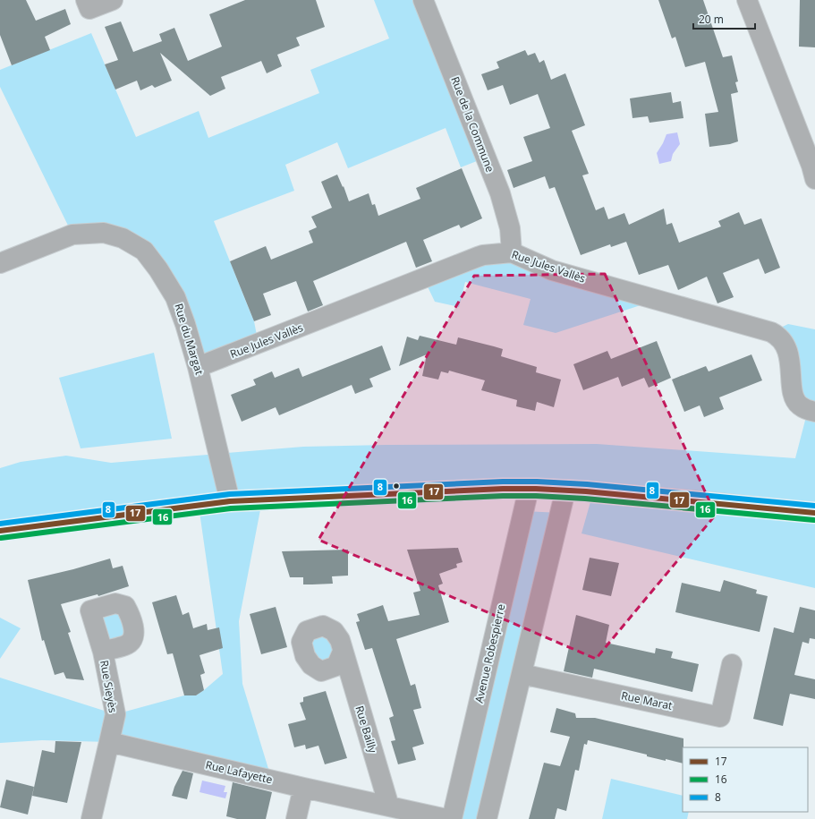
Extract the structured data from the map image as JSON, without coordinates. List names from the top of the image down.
{
  "streets": {
    "street": [
      "Rue de la Commune",
      "Rue Jules Vallès",
      "Rue du Margat",
      "Avenue Robespierre",
      "Rue Sieyès",
      "Rue Marat",
      "Rue Bailly",
      "Rue Lafayette"
    ]
  },
  "crossings": [
    ["Rue de la Commune", "Rue Jules Vallès"],
    ["Rue Jules Vallès", "Rue du Margat"],
    ["Rue Sieyès", "Rue Lafayette"],
    ["Rue Bailly", "Rue Lafayette"]
  ],
  "lines": ["transit line 8", "transit line 17", "transit line 16"],
  "legend": ["17", "16", "8"],
  "scale_bar": "20 m"
}
